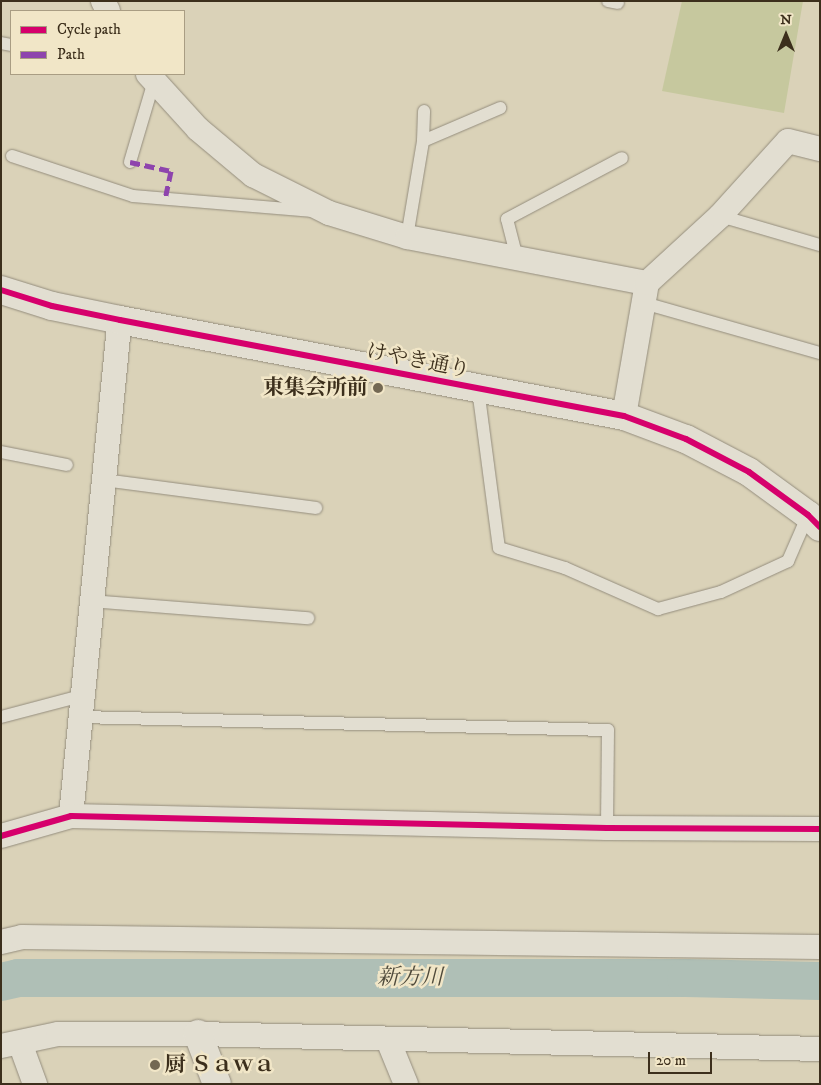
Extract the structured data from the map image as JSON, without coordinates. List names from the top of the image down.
{
  "streets": {
    "street": ["けやき通り"]
  },
  "water": ["新方川"],
  "places": ["東集会所前", "厨 Ｓａｗａ"],
  "legend": ["Cycle path", "Path"],
  "scale_bar": "20 m",
  "north": "top"
}
